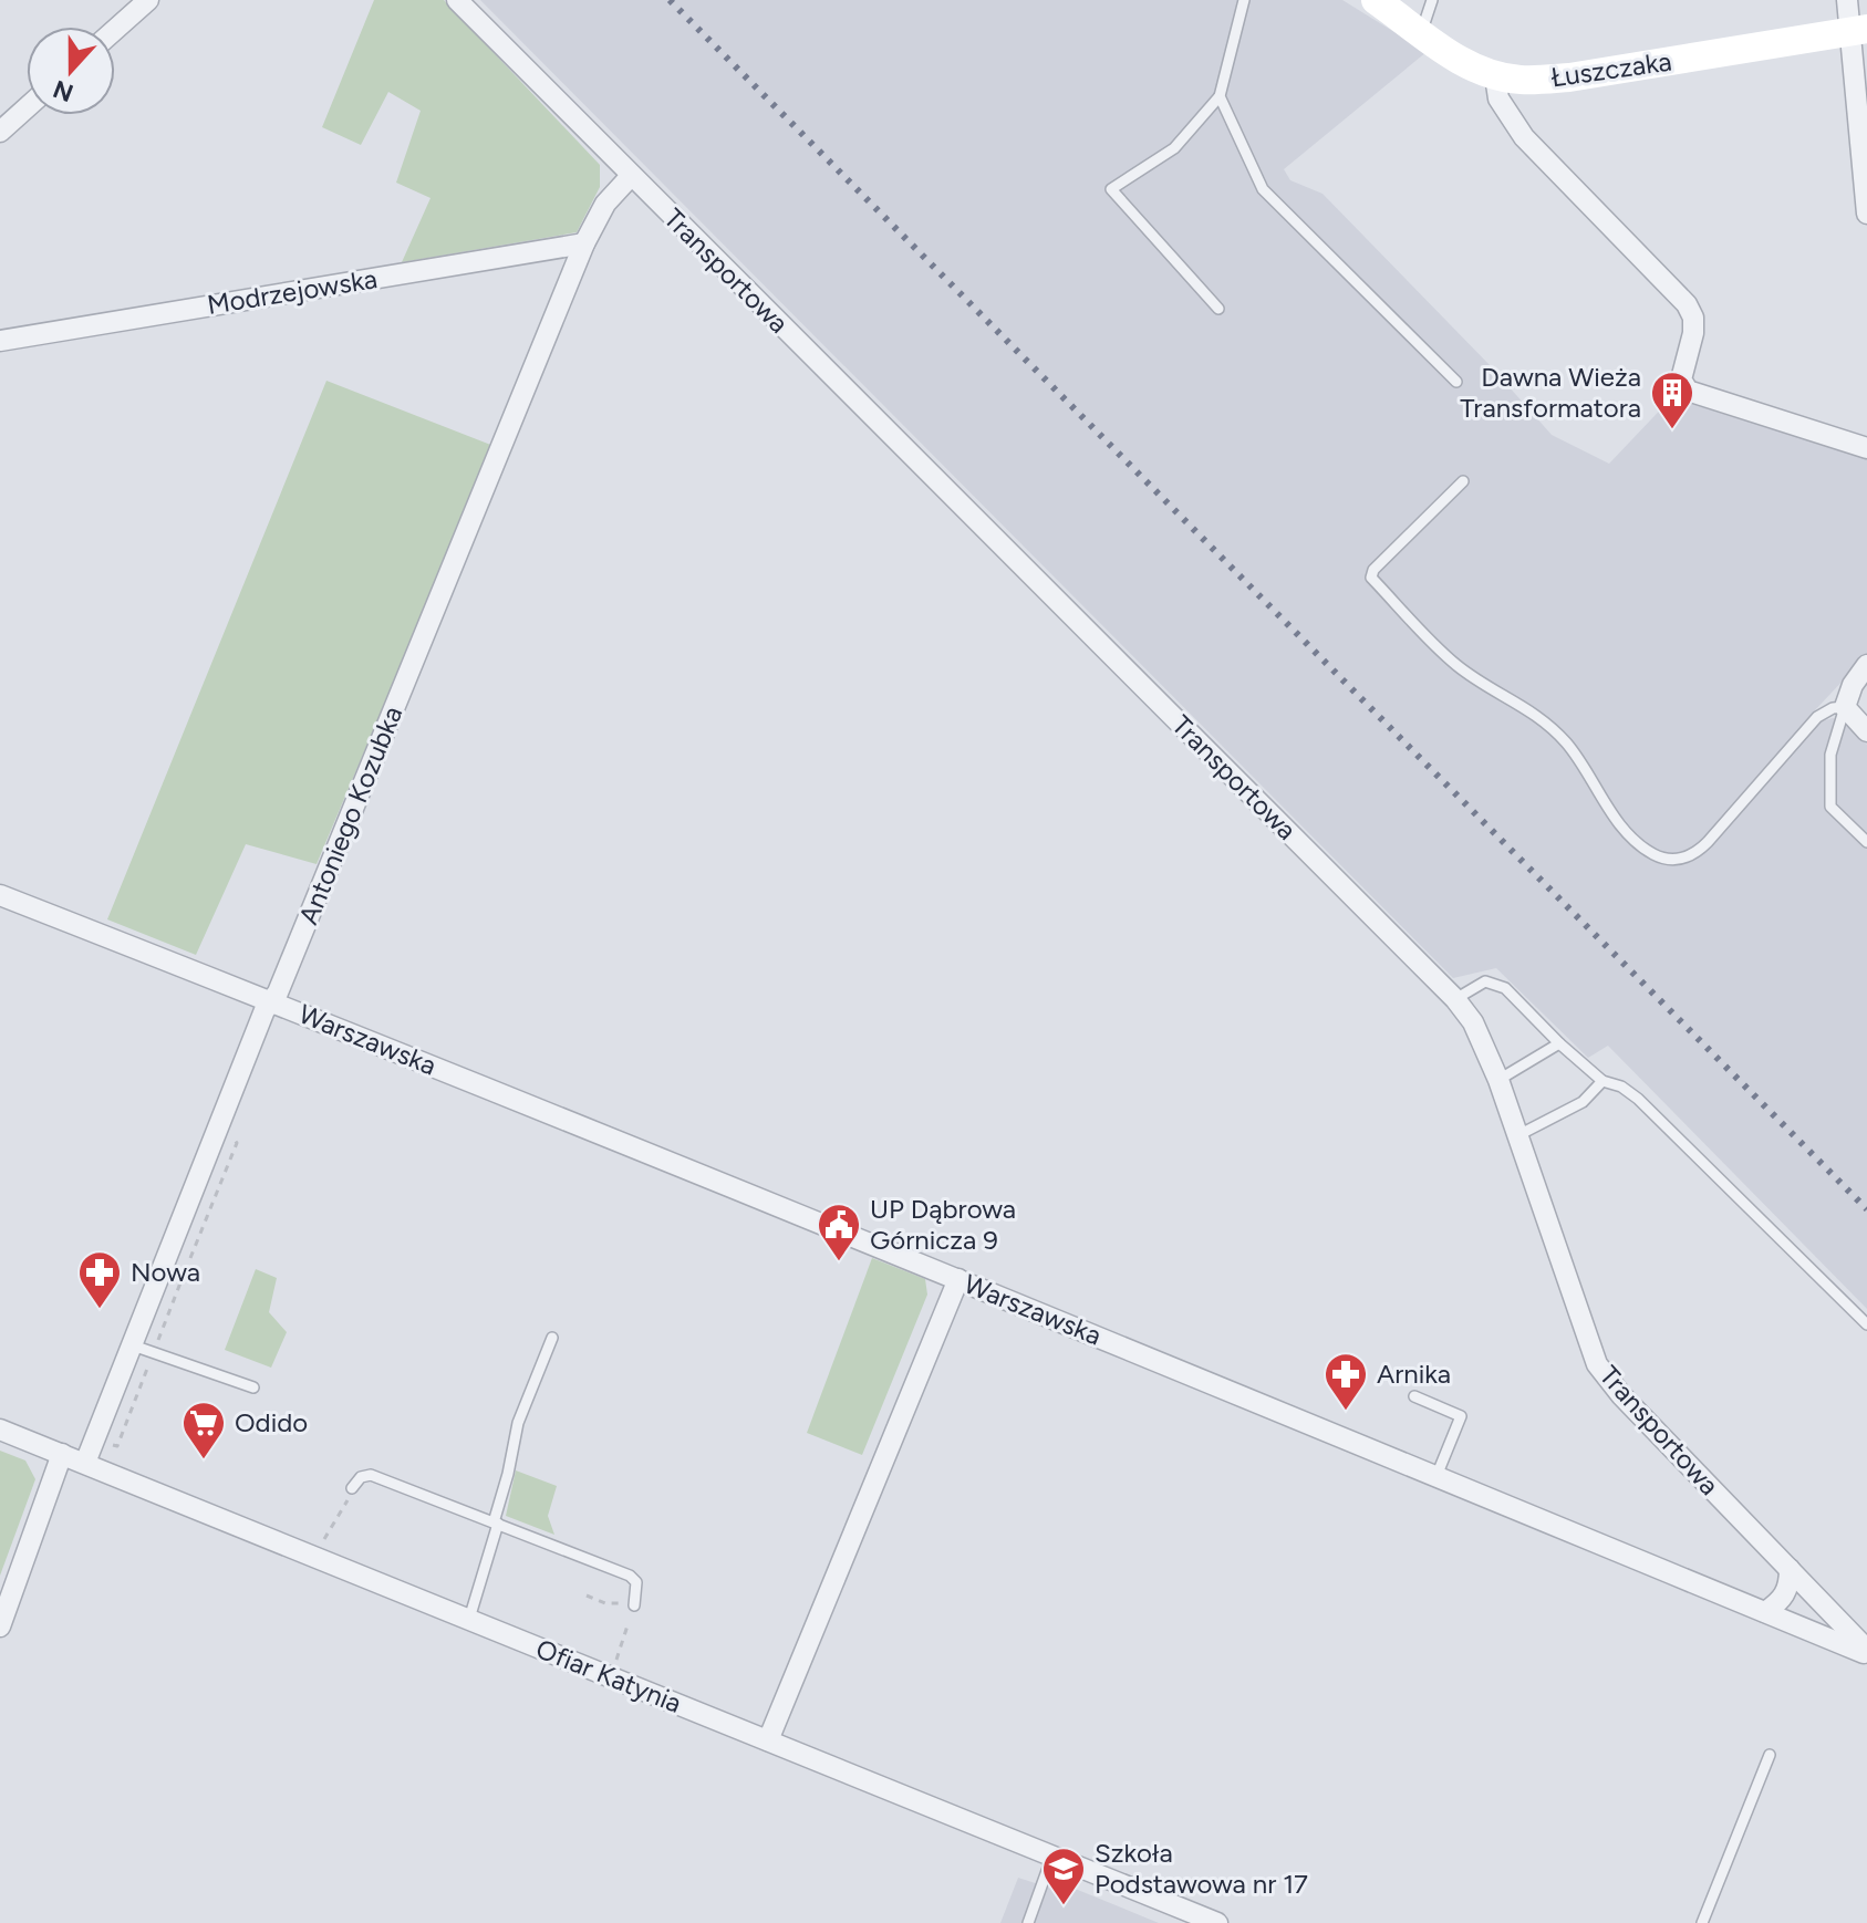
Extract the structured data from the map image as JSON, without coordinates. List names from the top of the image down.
{
  "streets": {
    "street": [
      "Łuszczaka",
      "Transportowa",
      "Modrzejowska",
      "Antoniego Kozubka",
      "Warszawska",
      "Ofiar Katynia"
    ]
  },
  "crossings": [
    ["Transportowa", "Antoniego Kozubka"],
    ["Transportowa", "Warszawska"],
    ["Modrzejowska", "Antoniego Kozubka"],
    ["Antoniego Kozubka", "Warszawska"],
    ["Antoniego Kozubka", "Ofiar Katynia"]
  ],
  "places": {
    "building": ["Dawna Wieża Transformatora"],
    "public building": ["UP Dąbrowa Górnicza 9"],
    "pharmacy": ["Nowa", "Arnika"],
    "supermarket": ["Odido"],
    "school or university": ["Szkoła Podstawowa nr 17"]
  },
  "north": "bottom"
}
